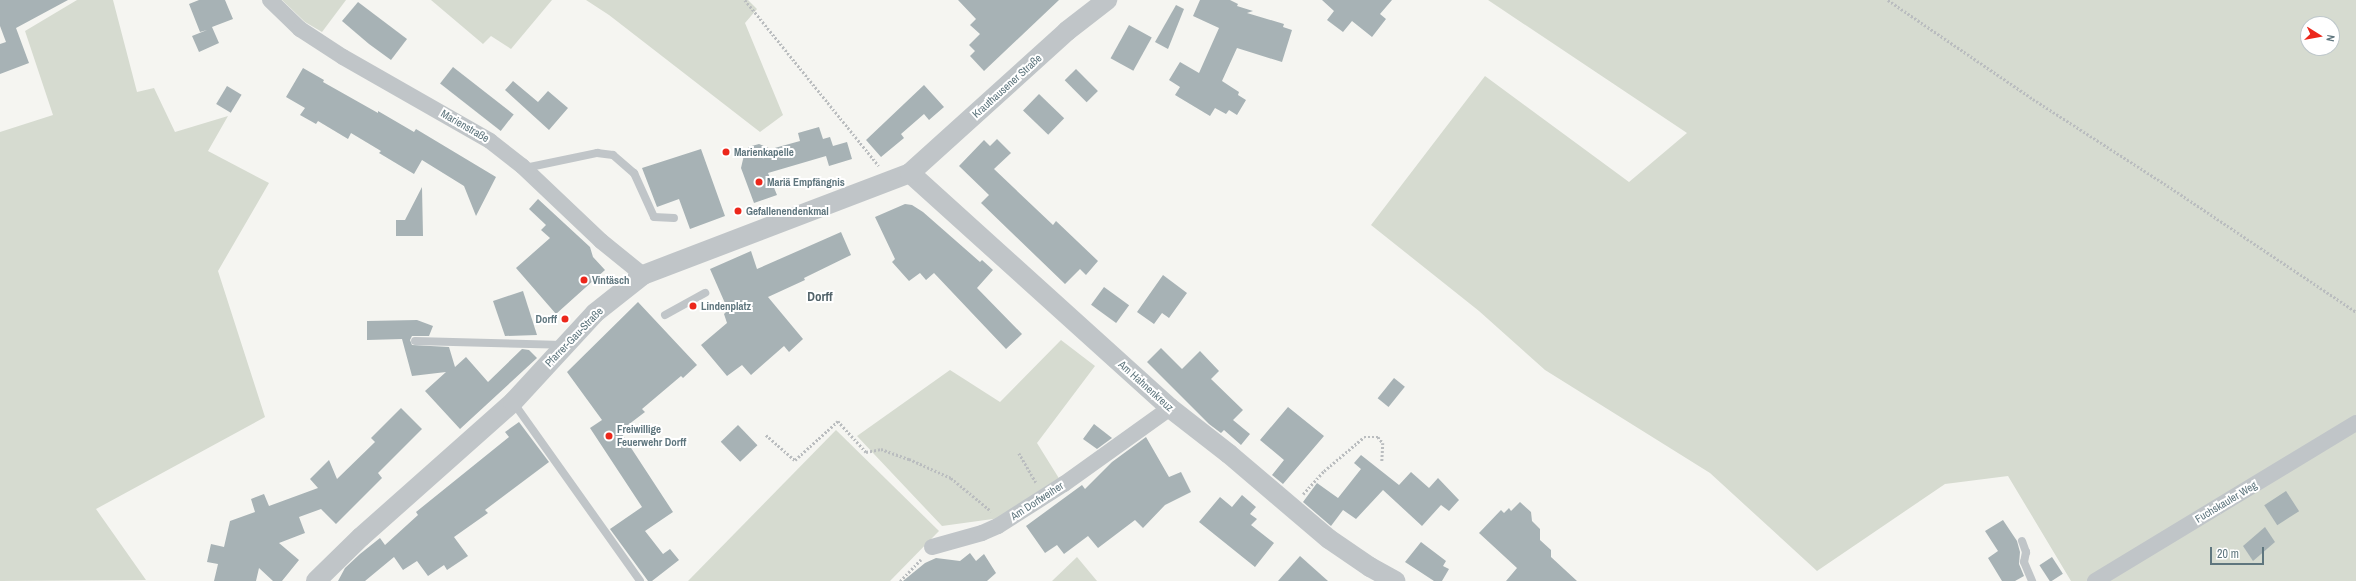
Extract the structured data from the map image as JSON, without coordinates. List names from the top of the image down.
{
  "streets": {
    "street": [
      "Krauthausener Straße",
      "Marienstraße",
      "Pfarrer-Gau-Straße",
      "Am Hahnenkreuz",
      "Am Dorfweiher",
      "Fuchskauler Weg"
    ]
  },
  "crossings": [
    ["Krauthausener Straße", "Pfarrer-Gau-Straße"],
    ["Krauthausener Straße", "Am Hahnenkreuz"],
    ["Marienstraße", "Pfarrer-Gau-Straße"],
    ["Pfarrer-Gau-Straße", "Am Hahnenkreuz"],
    ["Am Hahnenkreuz", "Am Dorfweiher"]
  ],
  "districts": ["Dorff"],
  "places": [
    "Marienkapelle",
    "Mariä Empfängnis",
    "Gefallenendenkmal",
    "Vintäsch",
    "Lindenplatz",
    "Dorff",
    "Freiwillige Feuerwehr Dorff"
  ],
  "scale_bar": "20 m",
  "north": "right"
}
